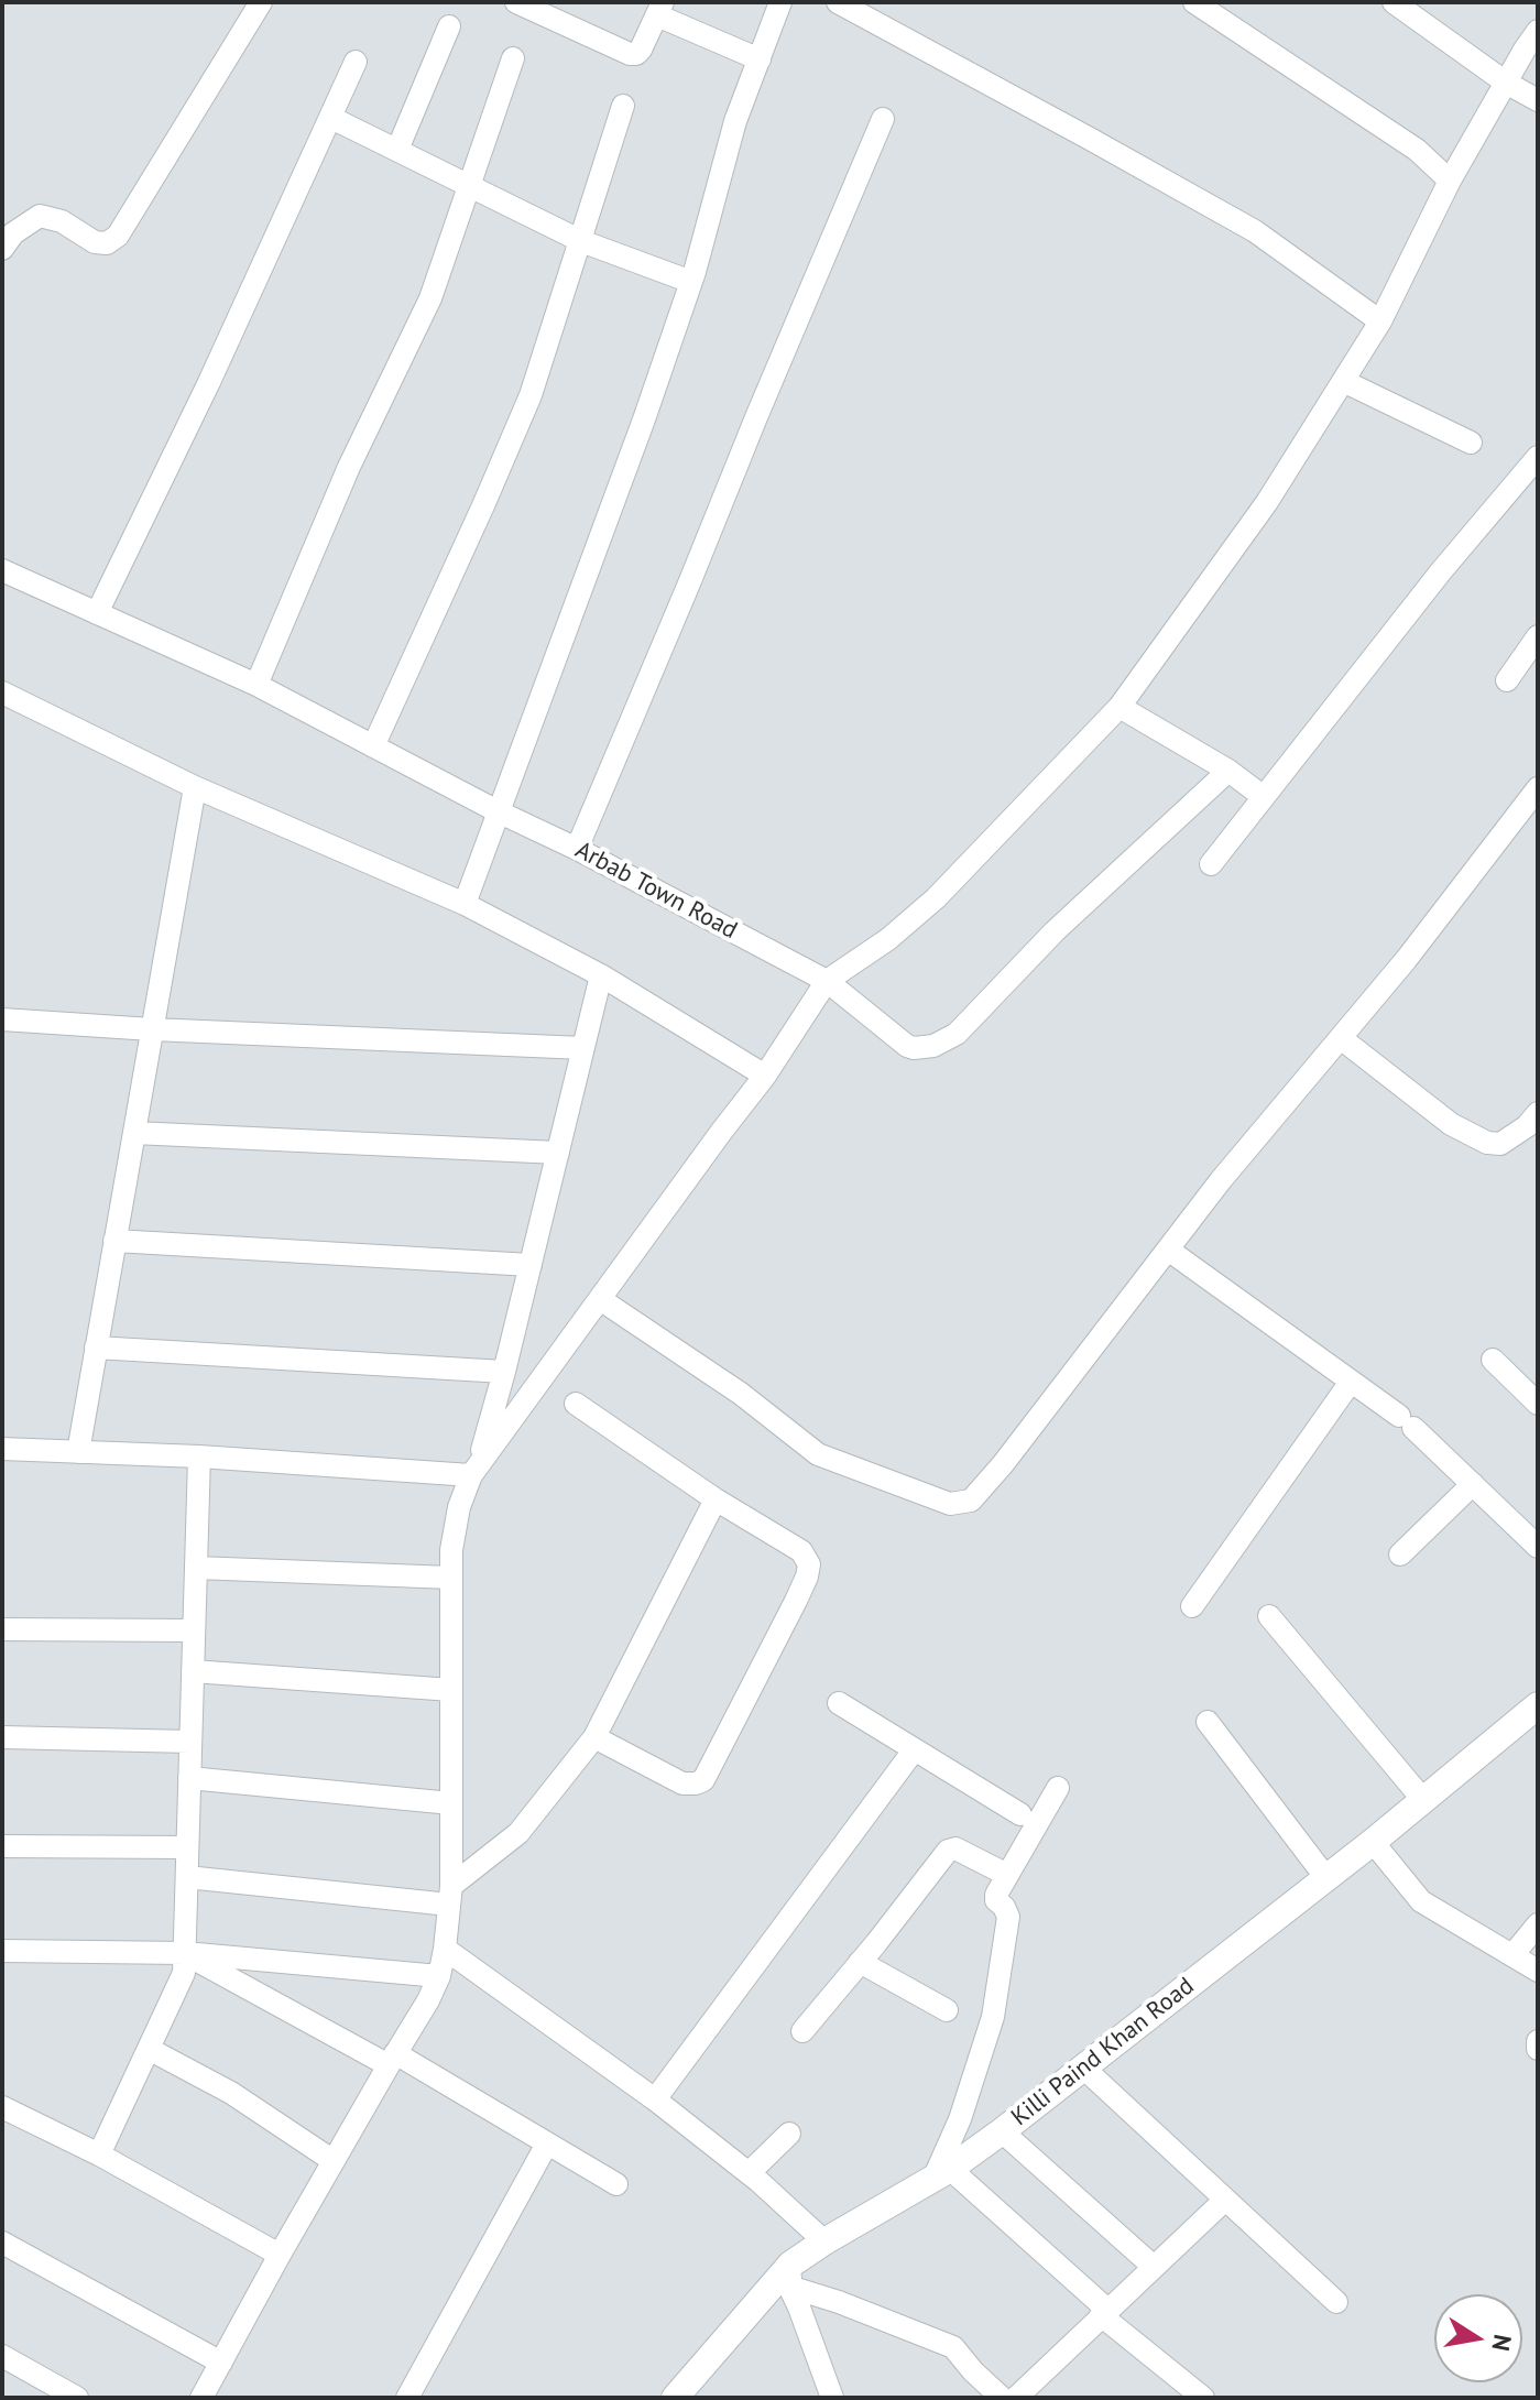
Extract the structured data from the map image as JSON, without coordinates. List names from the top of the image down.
{
  "streets": {
    "street": ["Arbab Town Road", "Killi Paind Khan Road"]
  },
  "north": "right"
}
